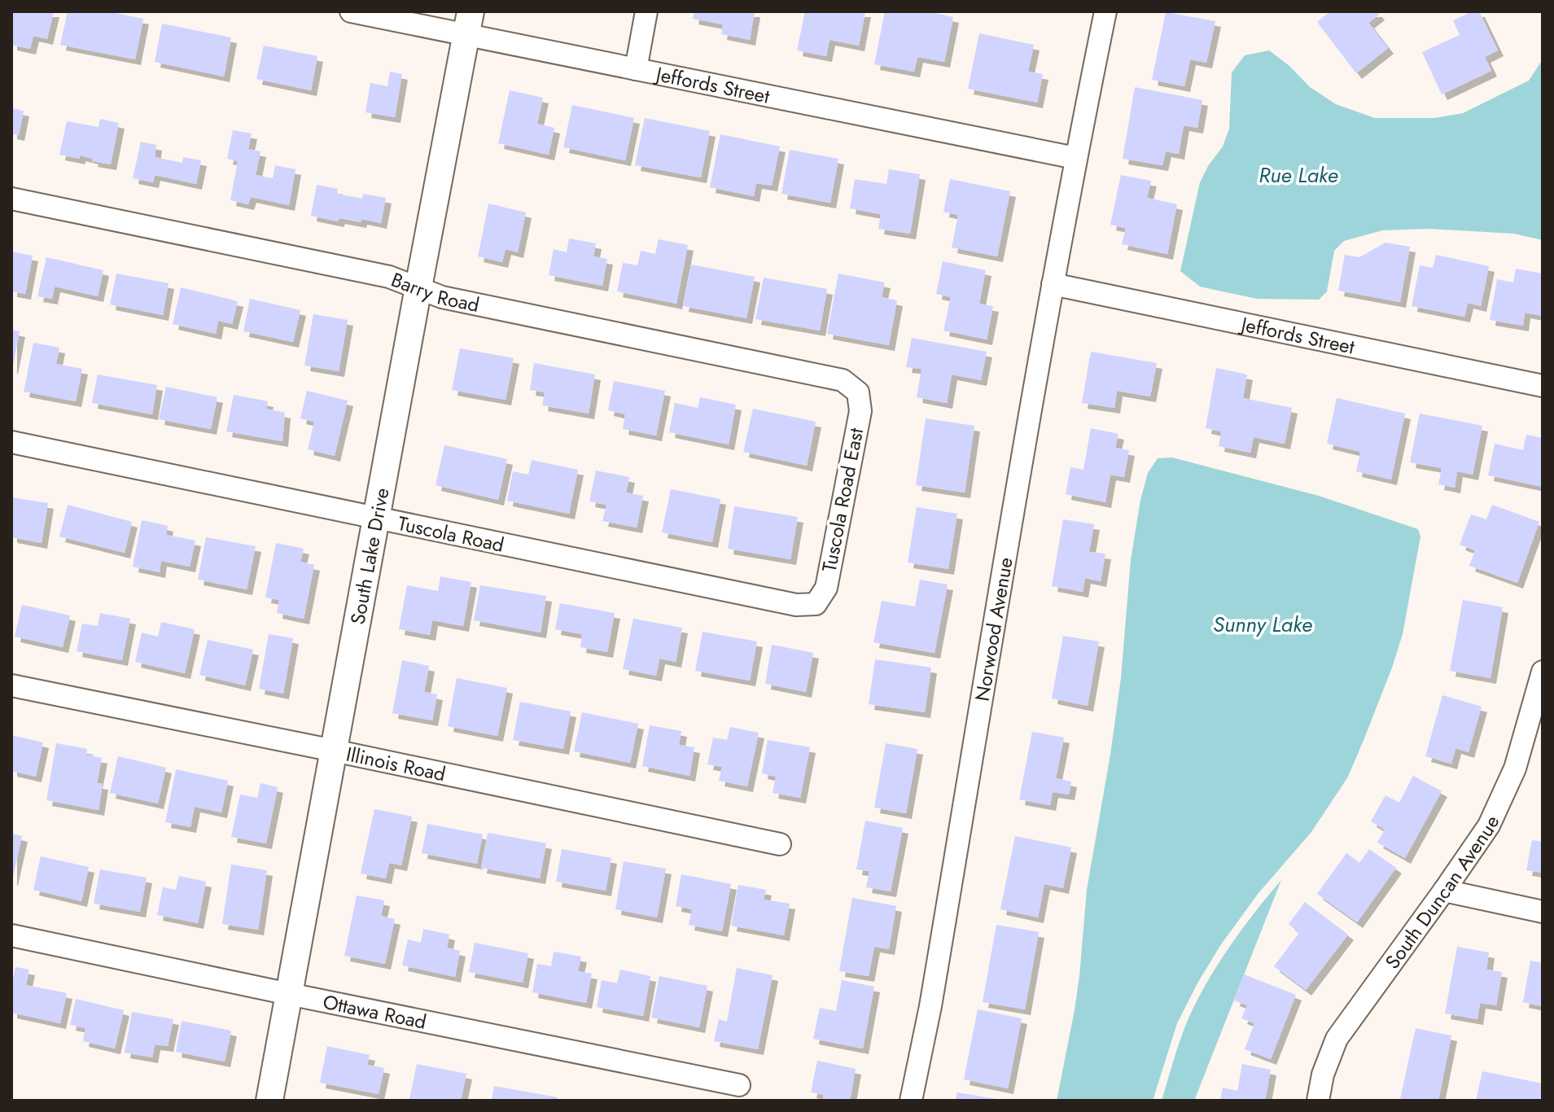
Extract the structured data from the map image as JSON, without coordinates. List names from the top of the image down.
{
  "streets": {
    "street": [
      "Jeffords Street",
      "Barry Road",
      "Tuscola Road East",
      "Tuscola Road",
      "South Lake Drive",
      "Norwood Avenue",
      "Illinois Road",
      "South Duncan Avenue",
      "Ottawa Road"
    ]
  },
  "crossings": [
    ["Jeffords Street", "South Lake Drive"],
    ["Jeffords Street", "Norwood Avenue"],
    ["Barry Road", "Tuscola Road East"],
    ["Barry Road", "South Lake Drive"],
    ["Tuscola Road East", "Tuscola Road"],
    ["Tuscola Road", "South Lake Drive"],
    ["South Lake Drive", "Illinois Road"],
    ["South Lake Drive", "Ottawa Road"]
  ],
  "water": ["Rue Lake", "Sunny Lake"]
}
